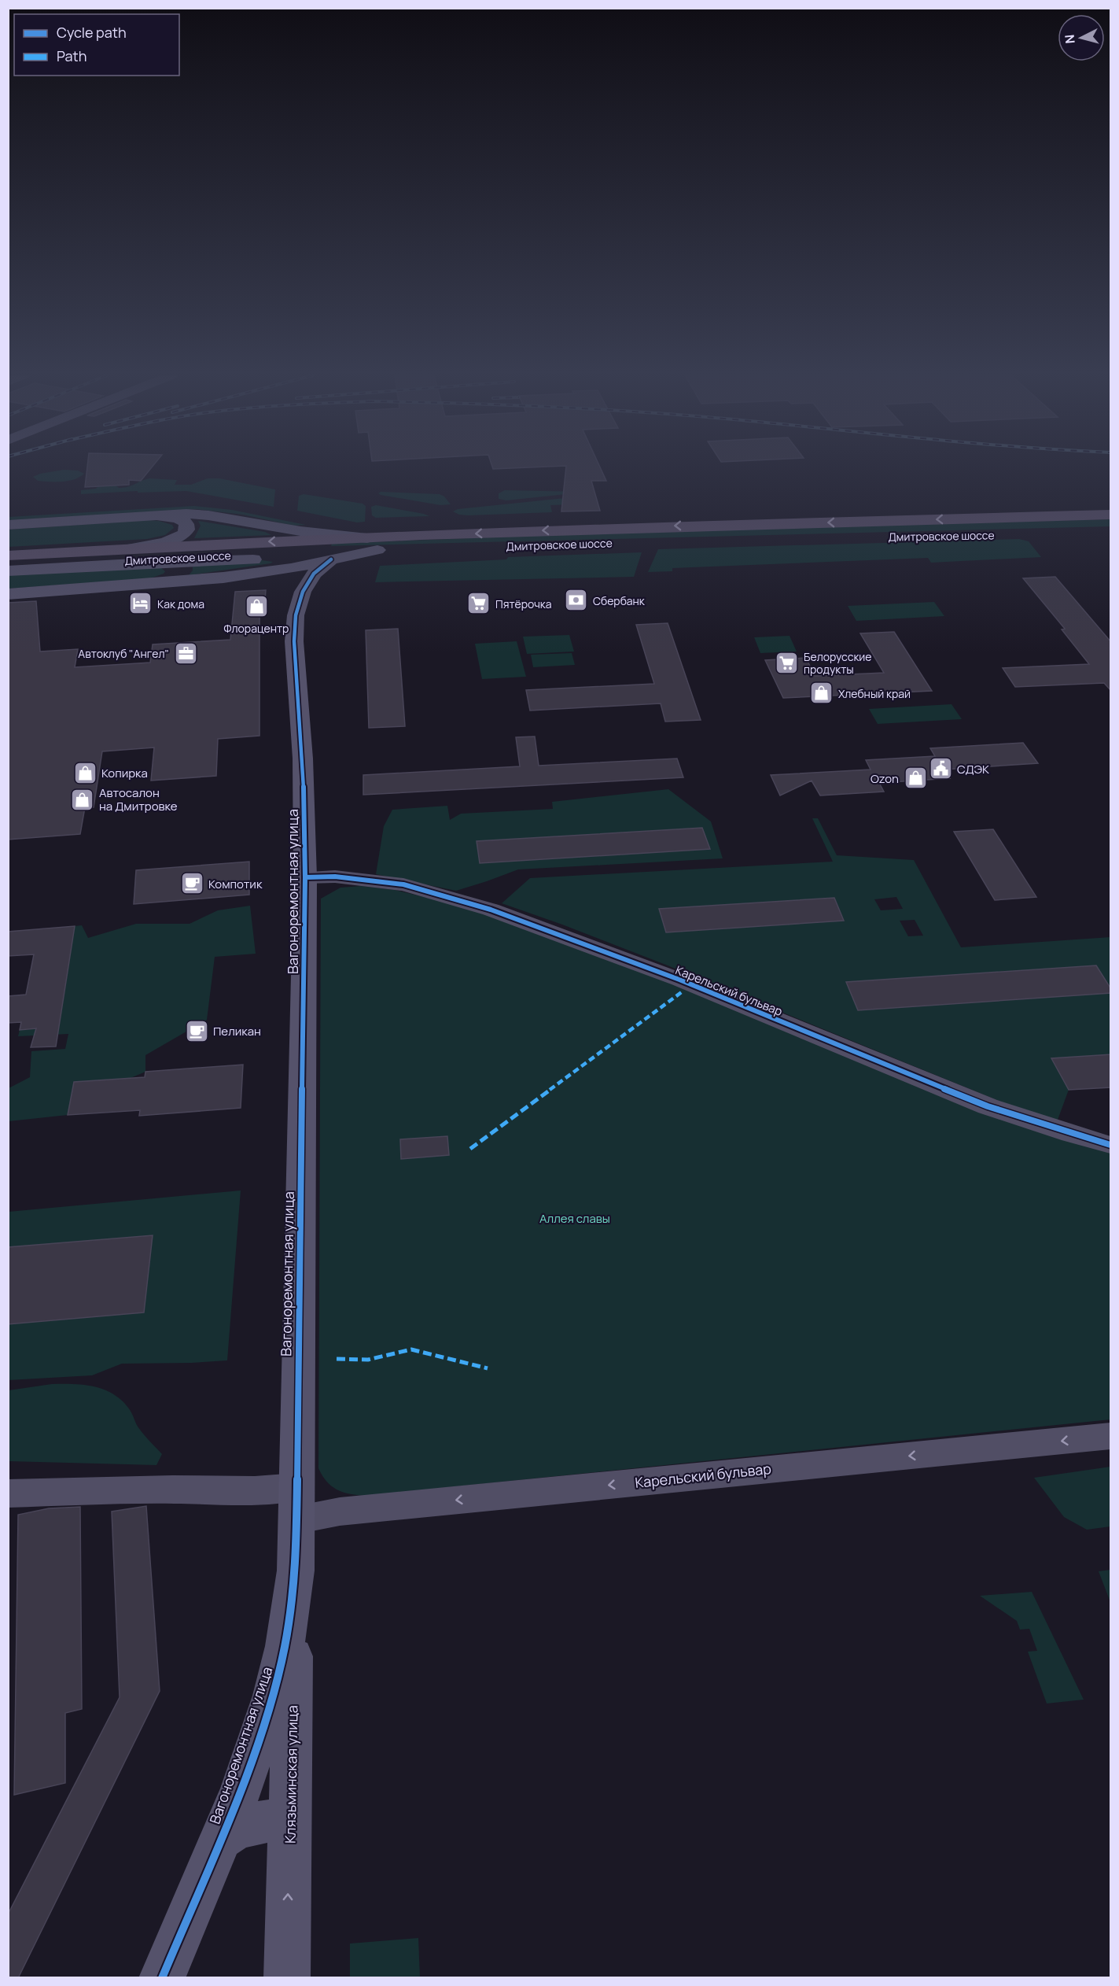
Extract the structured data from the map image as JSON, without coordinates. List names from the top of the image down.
{
  "streets": {
    "main road": ["Дмитровское шоссе"],
    "street": ["Вагоноремонтная улица", "Карельский бульвар", "Клязьминская улица"]
  },
  "crossings": [
    ["Вагоноремонтная улица", "Карельский бульвар"],
    ["Вагоноремонтная улица", "Клязьминская улица"]
  ],
  "one_way": ["Карельский бульвар", "Клязьминская улица"],
  "parks": ["Аллея славы"],
  "places": {
    "bank": ["Сбербанк"],
    "hotel": ["Как дома"],
    "supermarket": ["Пятёрочка", "Белорусские продукты"],
    "shop": [
      "Флорацентр",
      "Хлебный край",
      "Копирка",
      "Ozon",
      "Автосалон на Дмитровке"
    ],
    "office": ["Автоклуб \"Ангел\""],
    "public building": ["СДЭК"],
    "cafe": ["Компотик", "Пеликан"]
  },
  "legend": ["Cycle path", "Path"],
  "north": "left"
}
